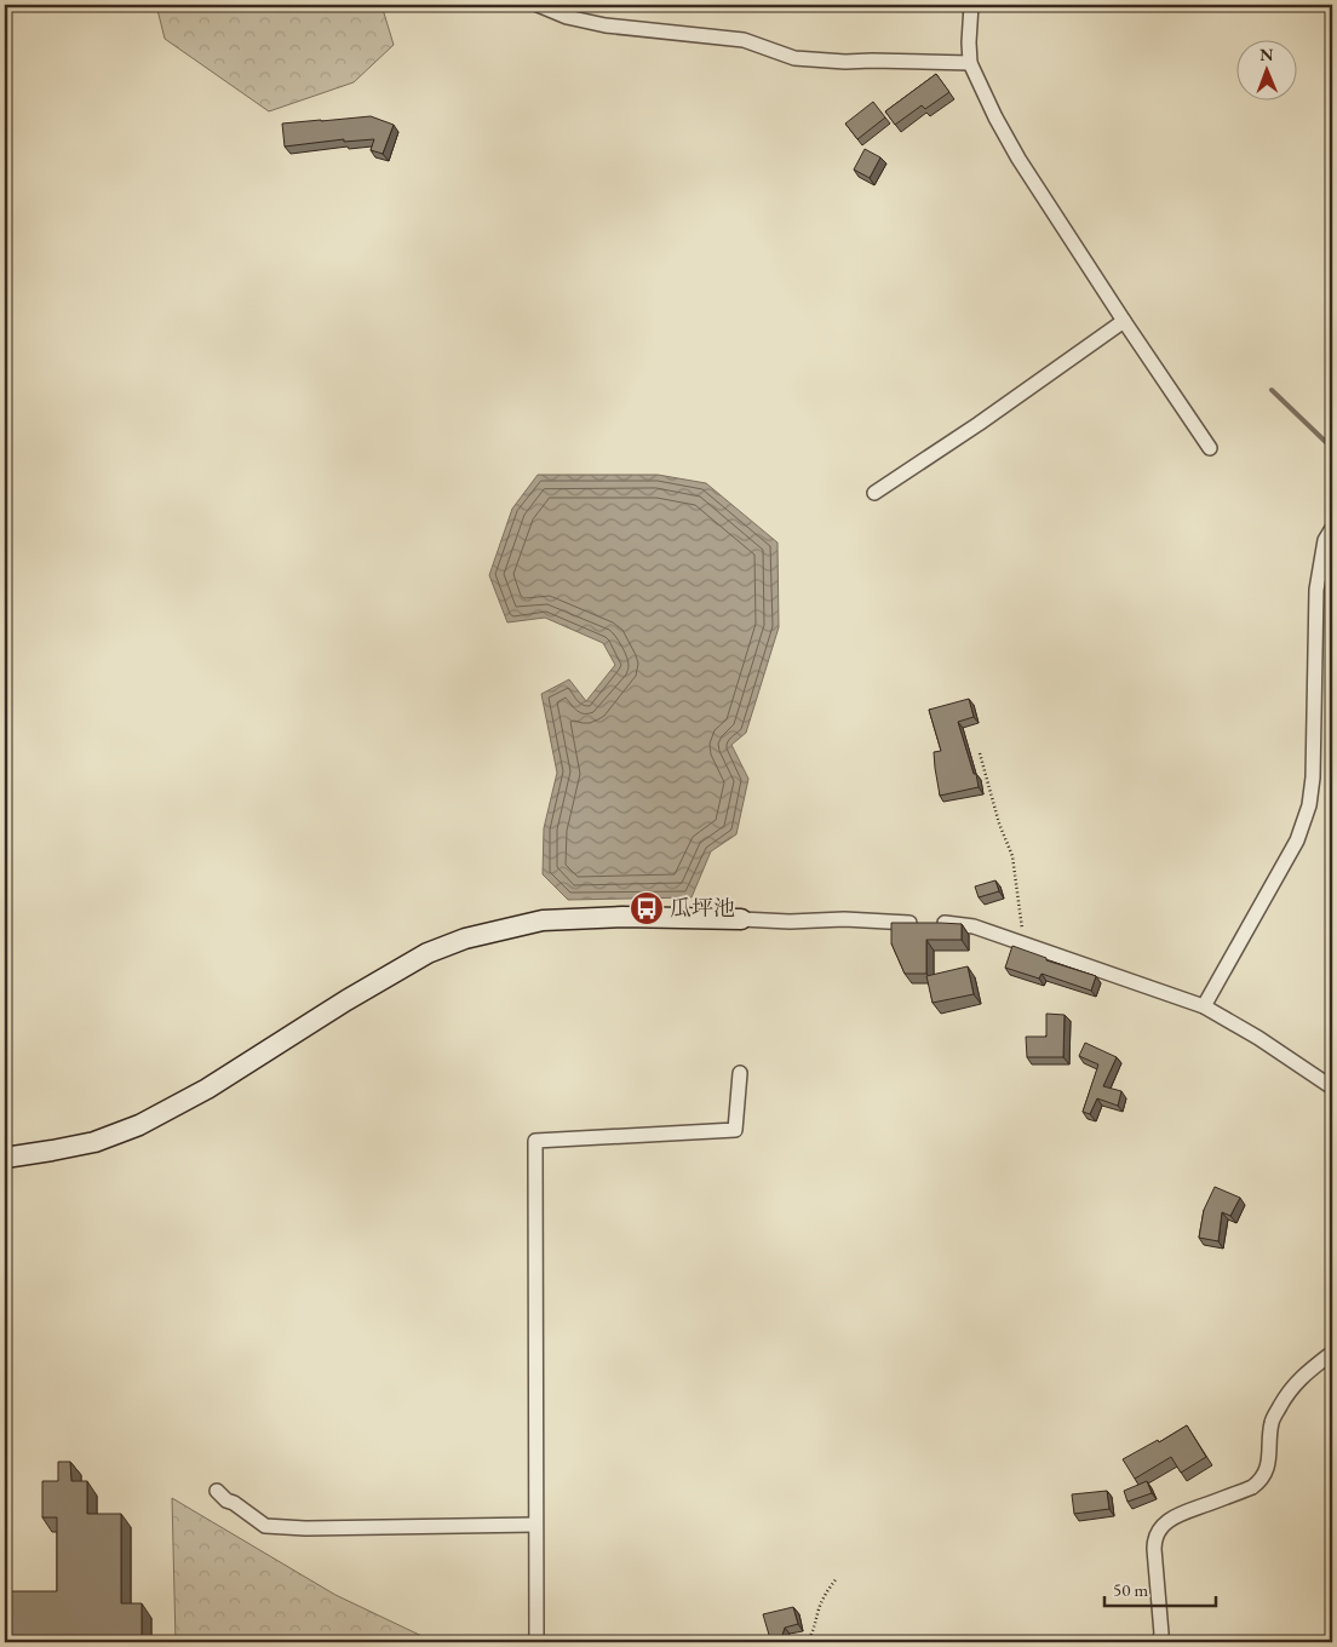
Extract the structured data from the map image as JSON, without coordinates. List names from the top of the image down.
{
  "places": {
    "bus stop": ["瓜坪池"]
  },
  "scale_bar": "50 m",
  "north": "top"
}
